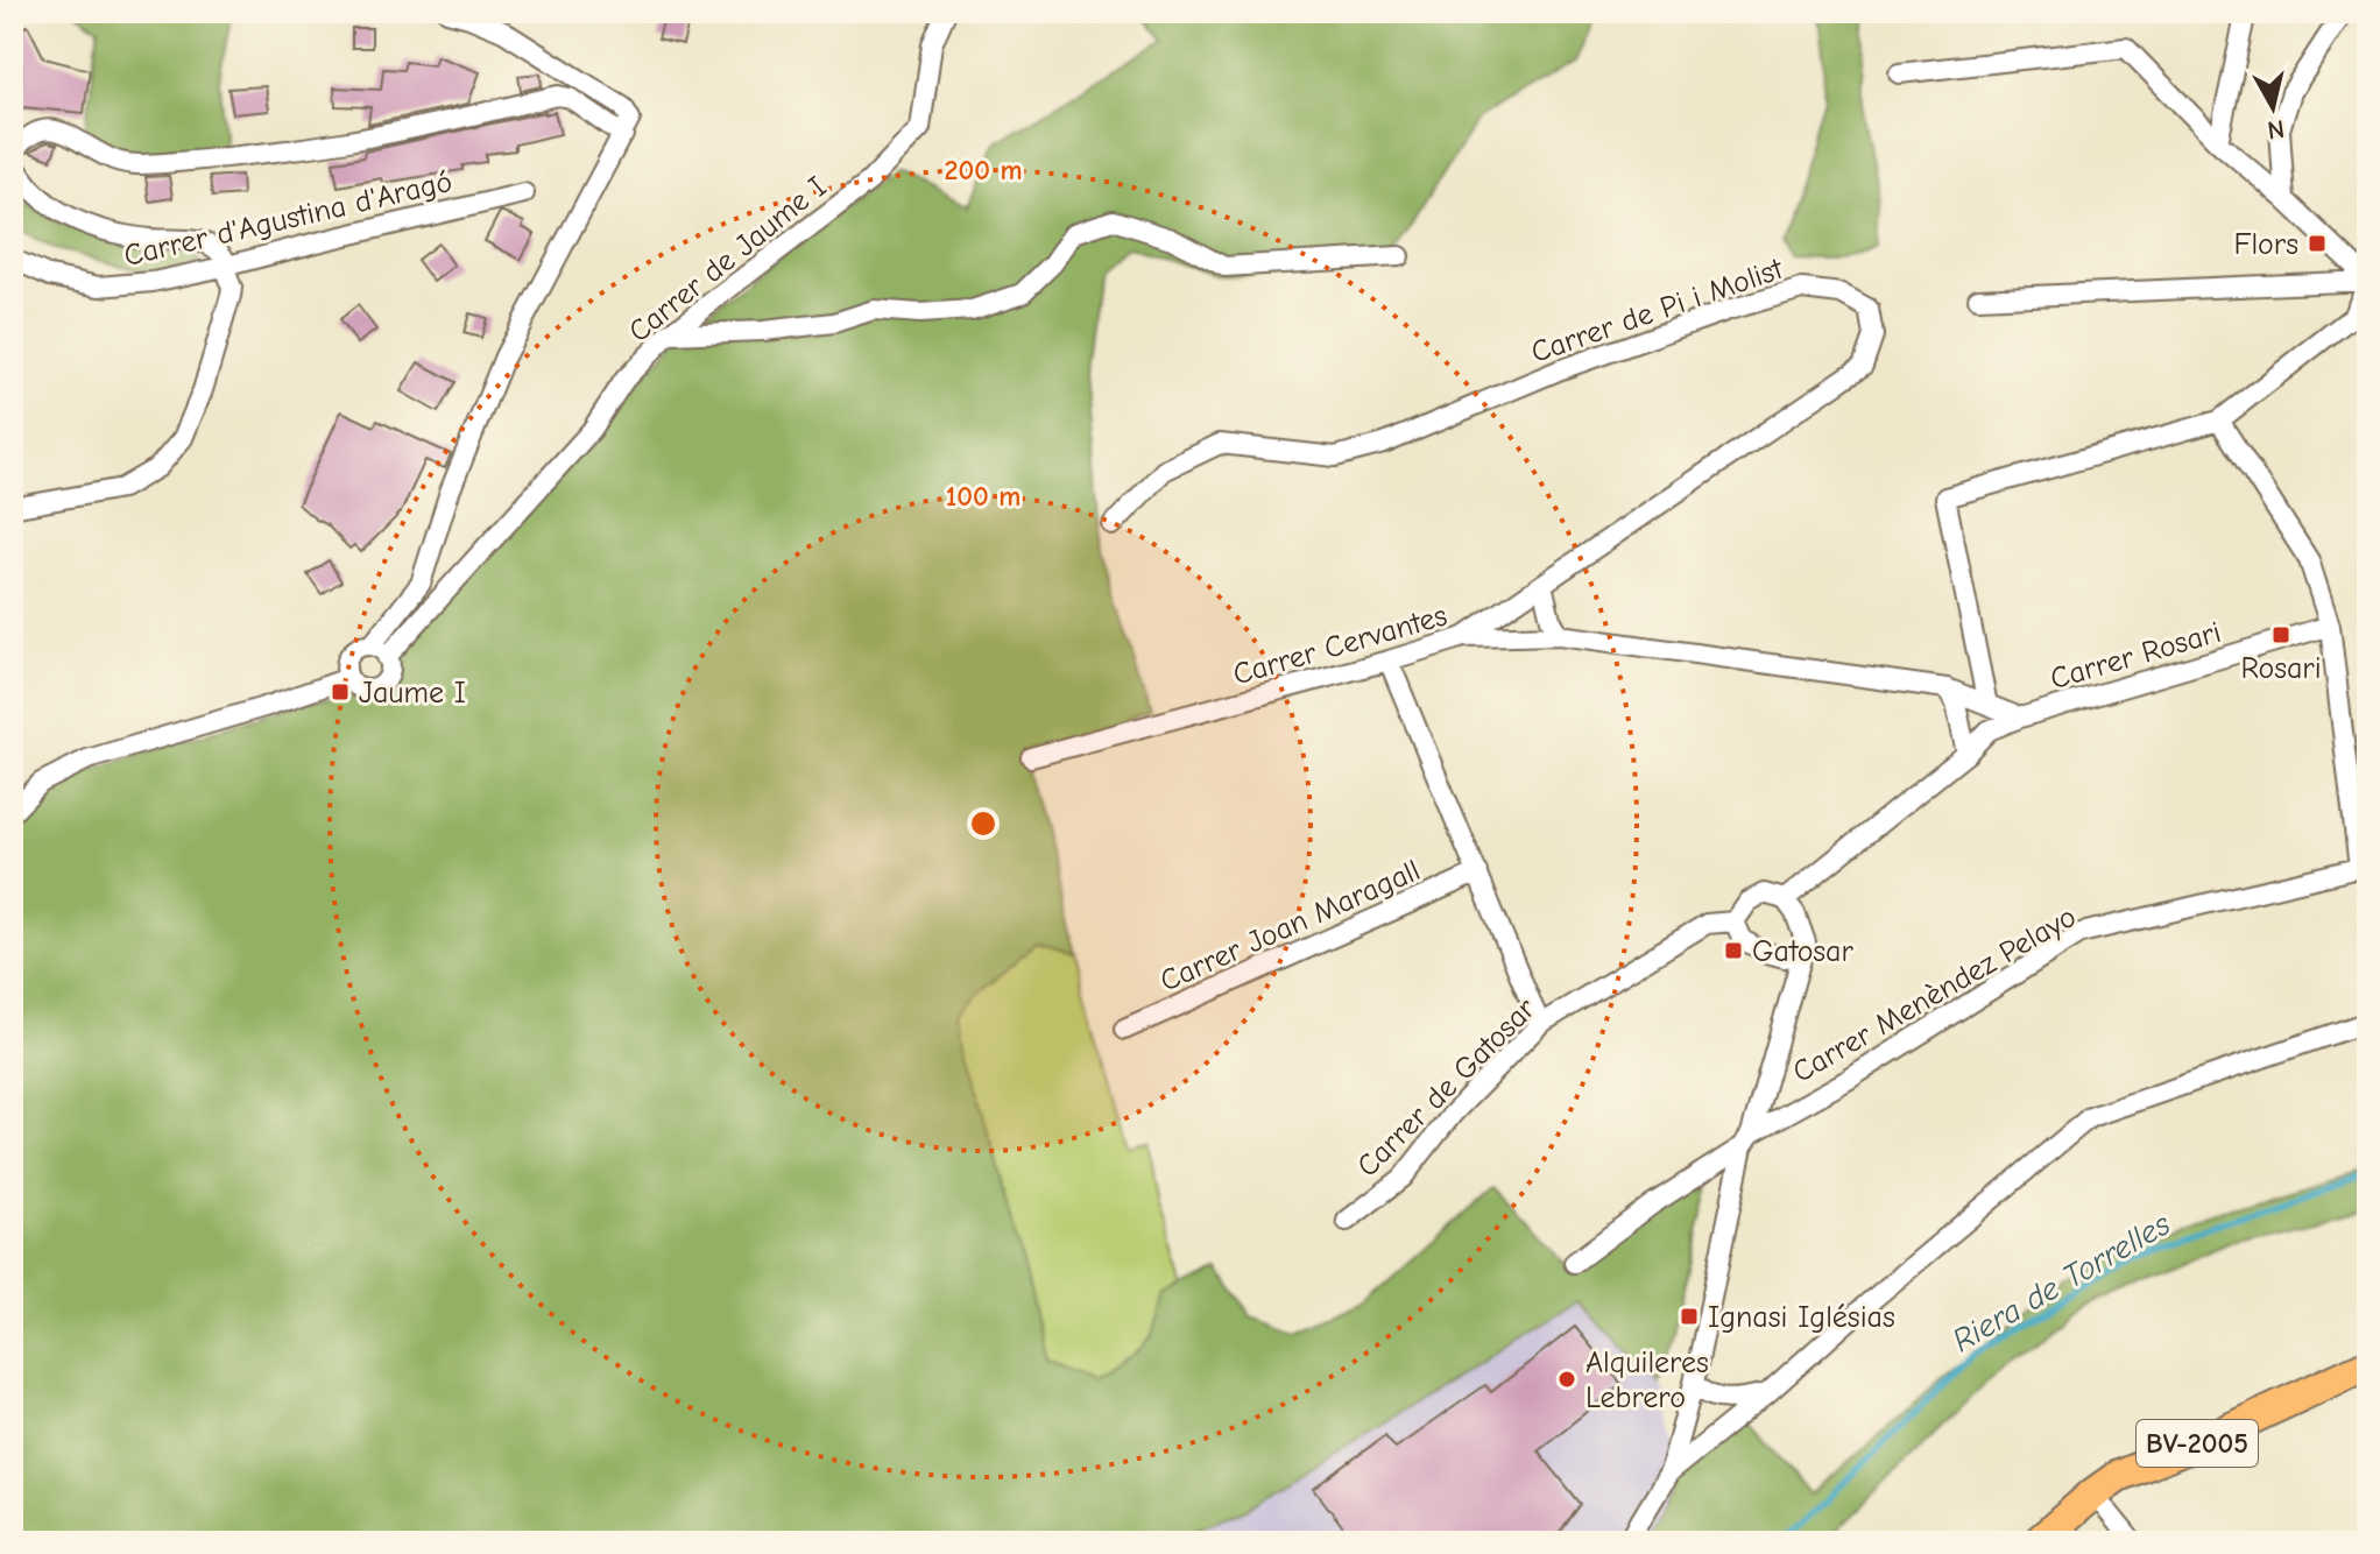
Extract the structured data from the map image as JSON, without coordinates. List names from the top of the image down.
{
  "streets": {
    "main road": ["BV-2005"],
    "street": [
      "Carrer d'Agustina d'Aragó",
      "Carrer de Jaume I",
      "Carrer de Pi i Molist",
      "Carrer Cervantes",
      "Carrer Rosari",
      "Carrer Joan Maragall",
      "Carrer Menèndez Pelayo",
      "Carrer de Gatosar"
    ]
  },
  "crossings": [
    ["Carrer de Pi i Molist", "Carrer Cervantes"],
    ["Carrer Cervantes", "Carrer Rosari"],
    ["Carrer Rosari", "Carrer de Gatosar"]
  ],
  "water": ["Riera de Torrelles"],
  "places": {
    "transit": [
      "Flors",
      "Rosari",
      "Jaume I",
      "Gatosar",
      "Ignasi Iglésias"
    ],
    "other": ["Alquileres Lebrero"]
  },
  "north": "bottom",
  "rings": ["200 m", "100 m"]
}
